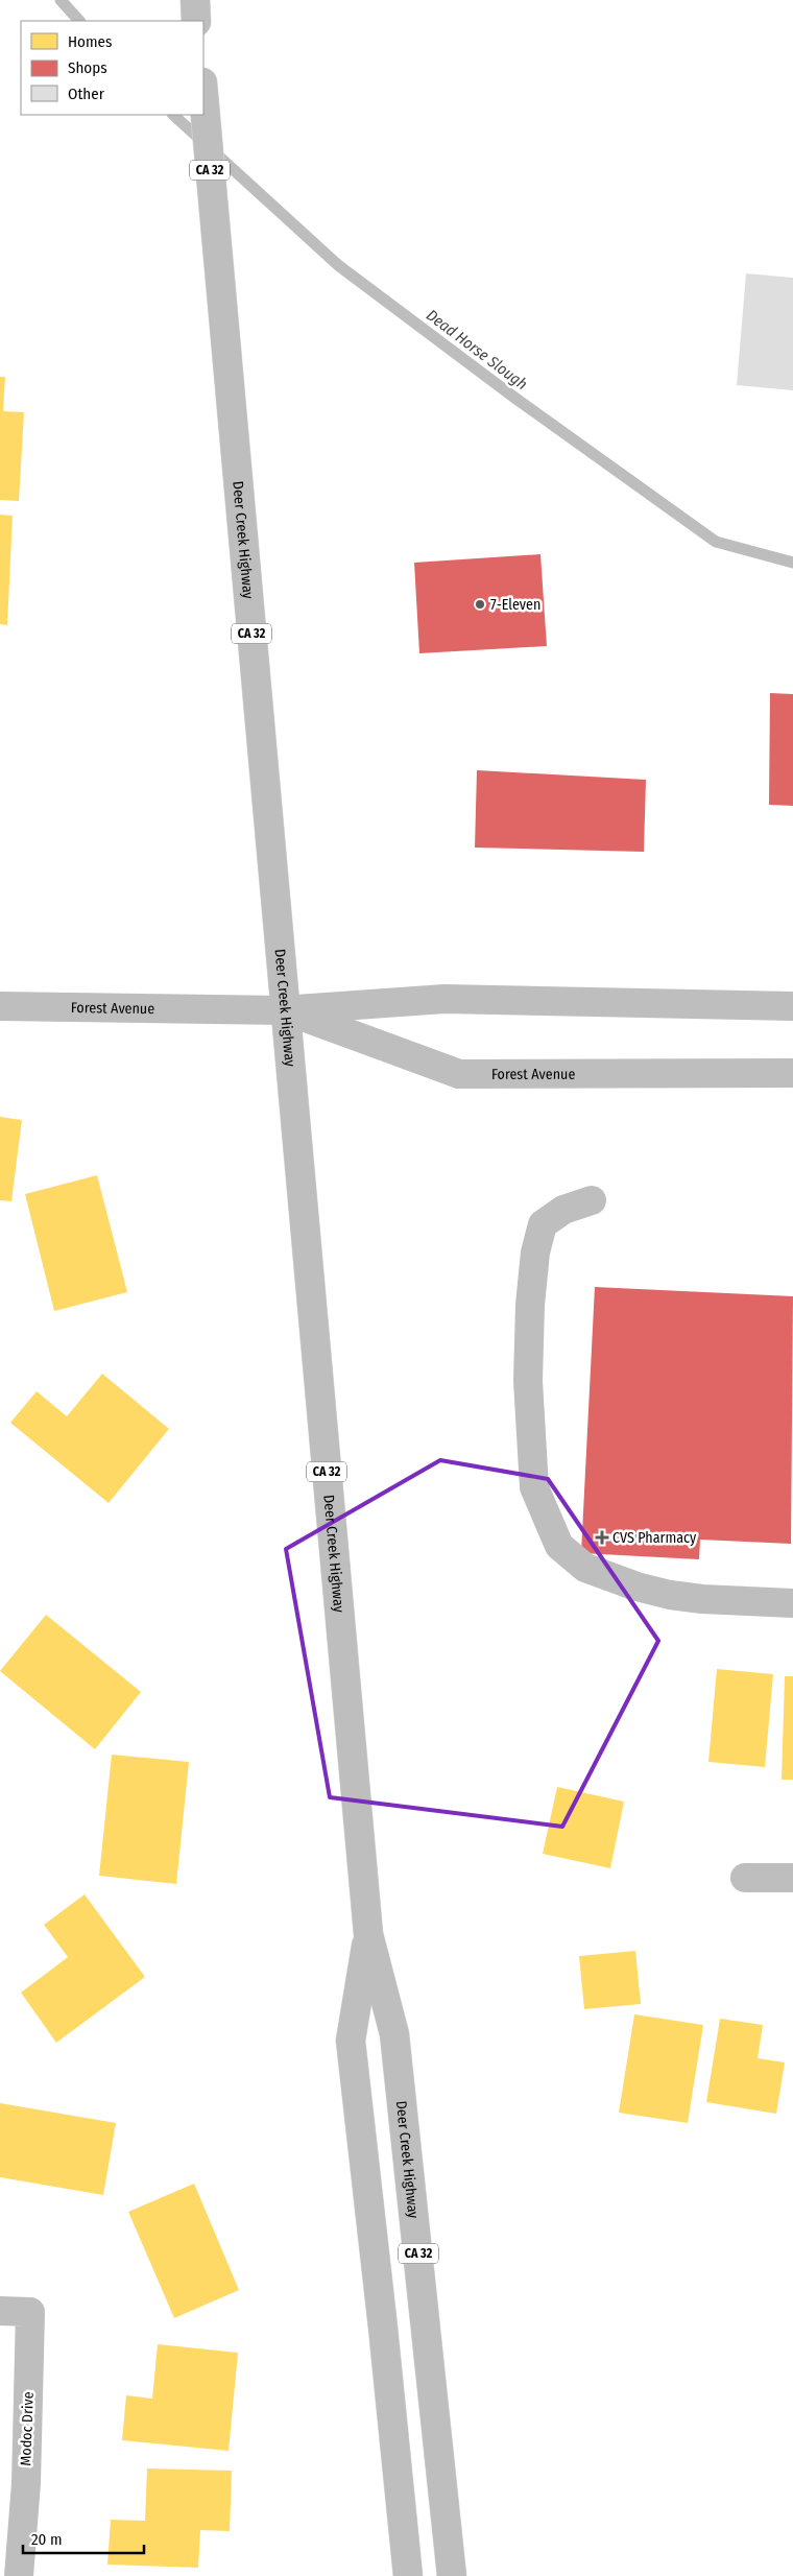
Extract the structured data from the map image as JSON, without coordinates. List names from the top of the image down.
{
  "streets": {
    "main road": [
      "CA 32",
      "Deer Creek Highway",
      "Forest Avenue",
      "Modoc Drive"
    ]
  },
  "crossings": [
    ["Deer Creek Highway", "Forest Avenue"]
  ],
  "water": ["Dead Horse Slough"],
  "places": {
    "other": ["7-Eleven"],
    "health": ["CVS Pharmacy"]
  },
  "legend": ["Homes", "Shops", "Other"],
  "scale_bar": "20 m"
}
